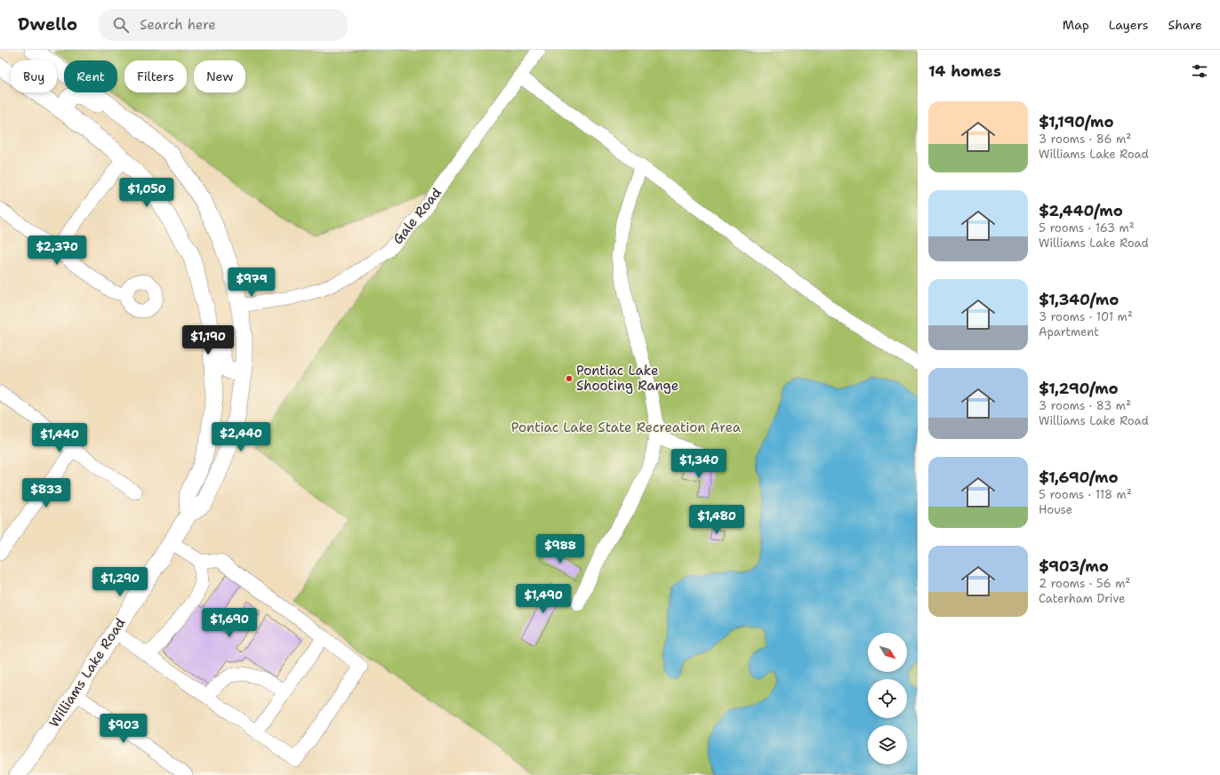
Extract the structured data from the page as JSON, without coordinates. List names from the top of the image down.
{
  "streets": {
    "main road": ["Williams Lake Road"],
    "street": ["Gale Road"]
  },
  "crossings": [
    ["Gale Road", "Williams Lake Road"]
  ],
  "parks": ["Pontiac Lake State Recreation Area"],
  "places": ["Pontiac Lake Shooting Range"],
  "north": "bottom right",
  "page": {
    "header": "Dwello",
    "search": "Search here",
    "nav": ["Map", "Layers", "Share"],
    "heading": "14 homes",
    "chip": [
      "Buy",
      "Rent",
      "Filters",
      "New"
    ],
    "list": [
      {
        "name": "$1,190/mo",
        "note": "3 rooms · 86 m² · Williams Lake Road"
      },
      {
        "name": "$2,440/mo",
        "note": "5 rooms · 163 m² · Williams Lake Road"
      },
      {
        "name": "$1,340/mo",
        "note": "3 rooms · 101 m² · Apartment"
      },
      {
        "name": "$1,290/mo",
        "note": "3 rooms · 83 m² · Williams Lake Road"
      },
      {
        "name": "$1,690/mo",
        "note": "5 rooms · 118 m² · House"
      },
      {
        "name": "$903/mo",
        "note": "2 rooms · 56 m² · Caterham Drive"
      }
    ],
    "price": [
      "$1,050",
      "$2,370",
      "$979",
      "$1,190",
      "$2,440",
      "$1,440",
      "$1,340",
      "$833",
      "$1,480",
      "$988",
      "$1,290",
      "$1,490",
      "$1,690",
      "$903"
    ]
  }
}
